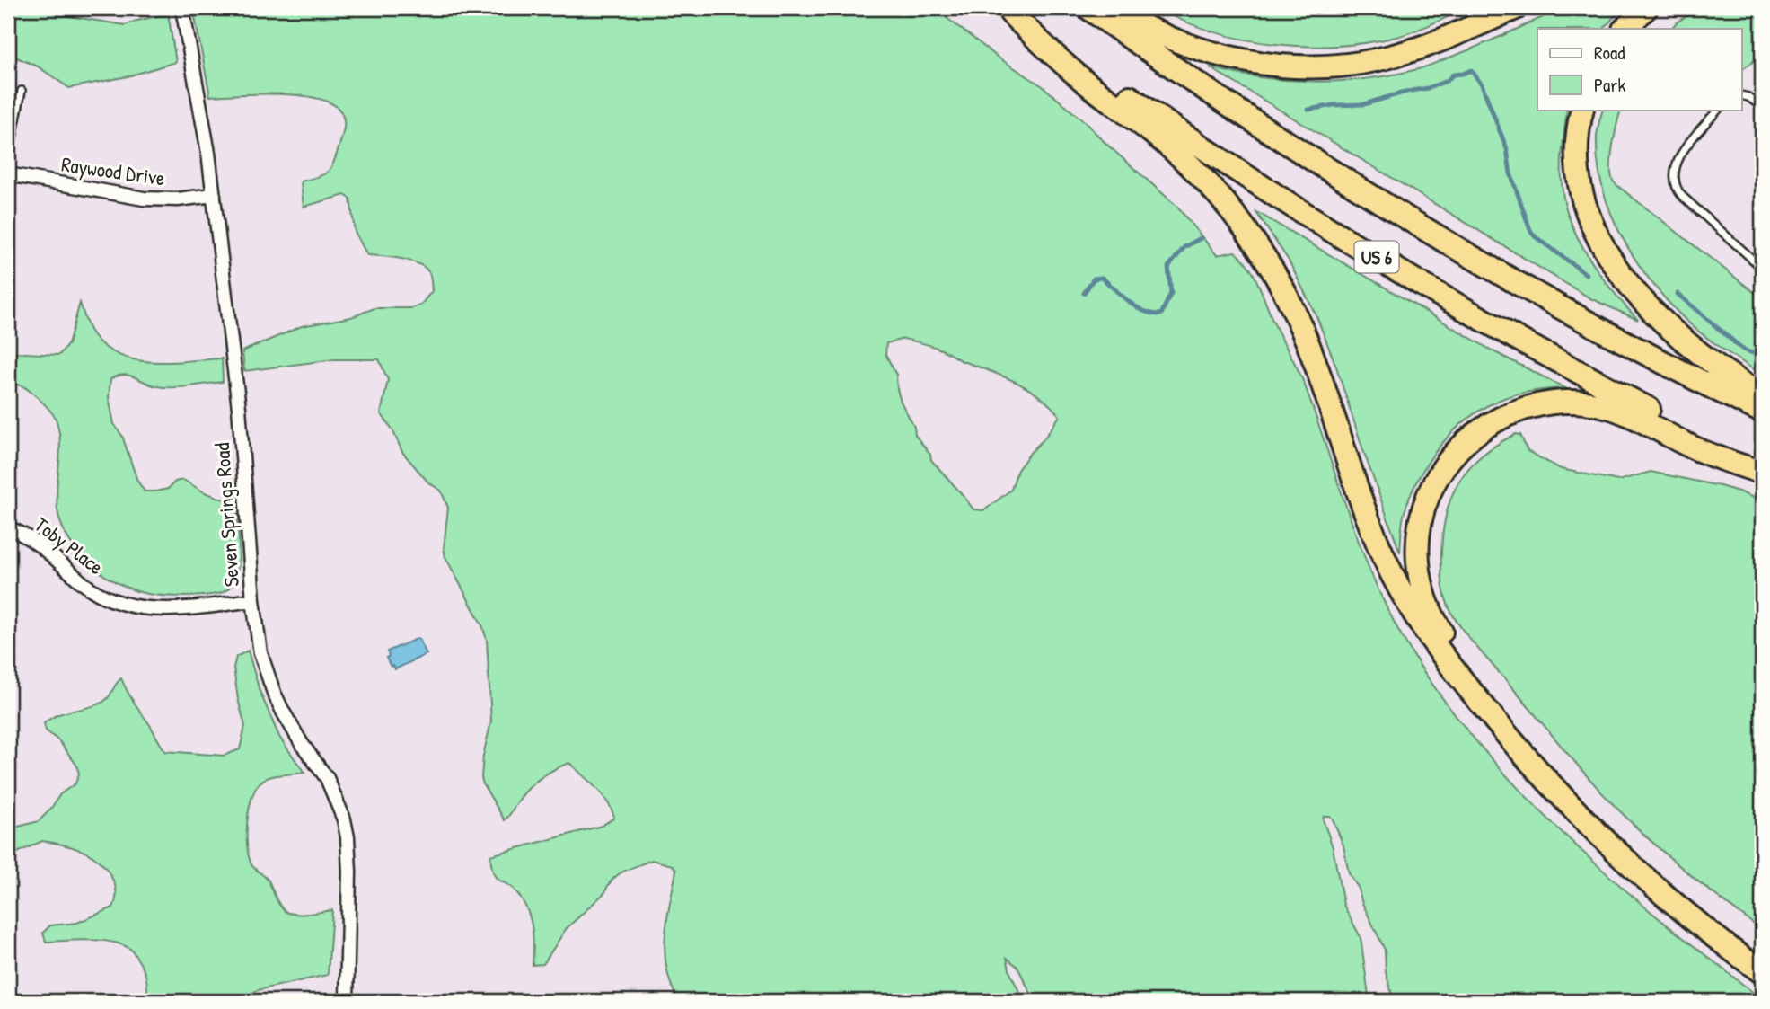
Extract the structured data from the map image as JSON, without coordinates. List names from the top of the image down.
{
  "streets": {
    "highway": ["US 6"],
    "street": ["Raywood Drive", "Seven Springs Road", "Toby Place"]
  },
  "crossings": [
    ["Raywood Drive", "Seven Springs Road"],
    ["Seven Springs Road", "Toby Place"]
  ],
  "legend": ["Road", "Park"]
}
